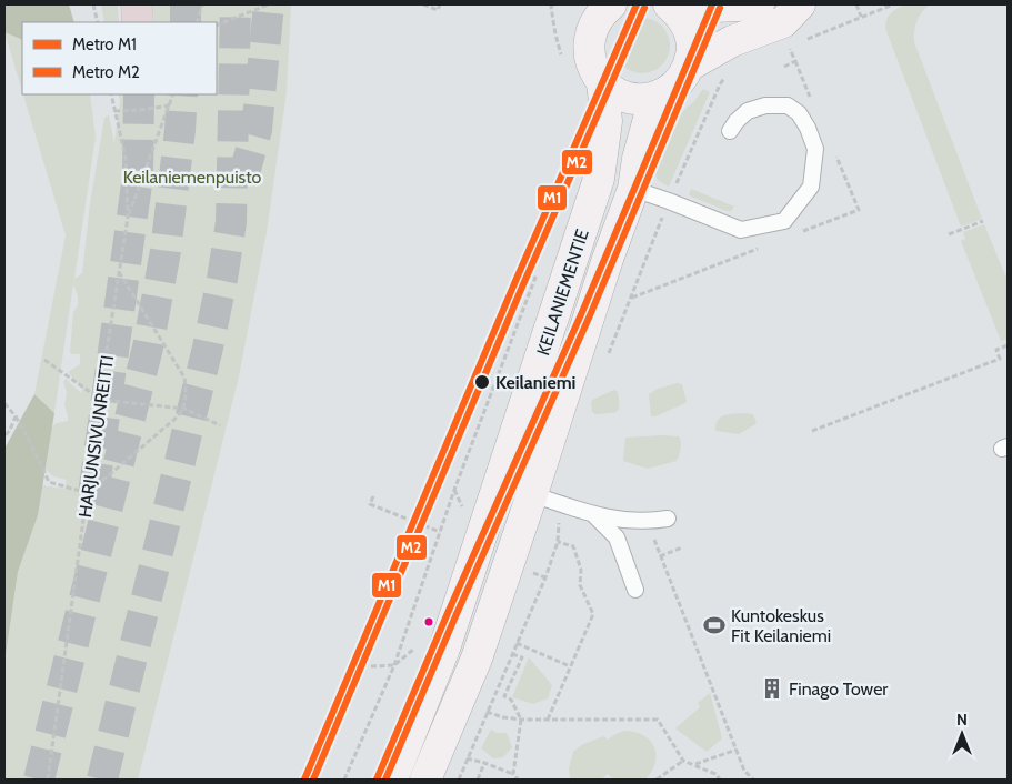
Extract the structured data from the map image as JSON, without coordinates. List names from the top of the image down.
{
  "streets": {
    "street": ["KEILANIEMENTIE"],
    "path": ["HARJUNSIVUNREITTI"]
  },
  "parks": ["Keilaniemenpuisto"],
  "places": {
    "other": ["Keilaniemi"],
    "sports": ["Kuntokeskus Fit Keilaniemi"],
    "building": ["Finago Tower"]
  },
  "lines": ["metro line M1", "metro line M2"],
  "legend": ["Metro M1", "Metro M2"],
  "north": "top"
}
